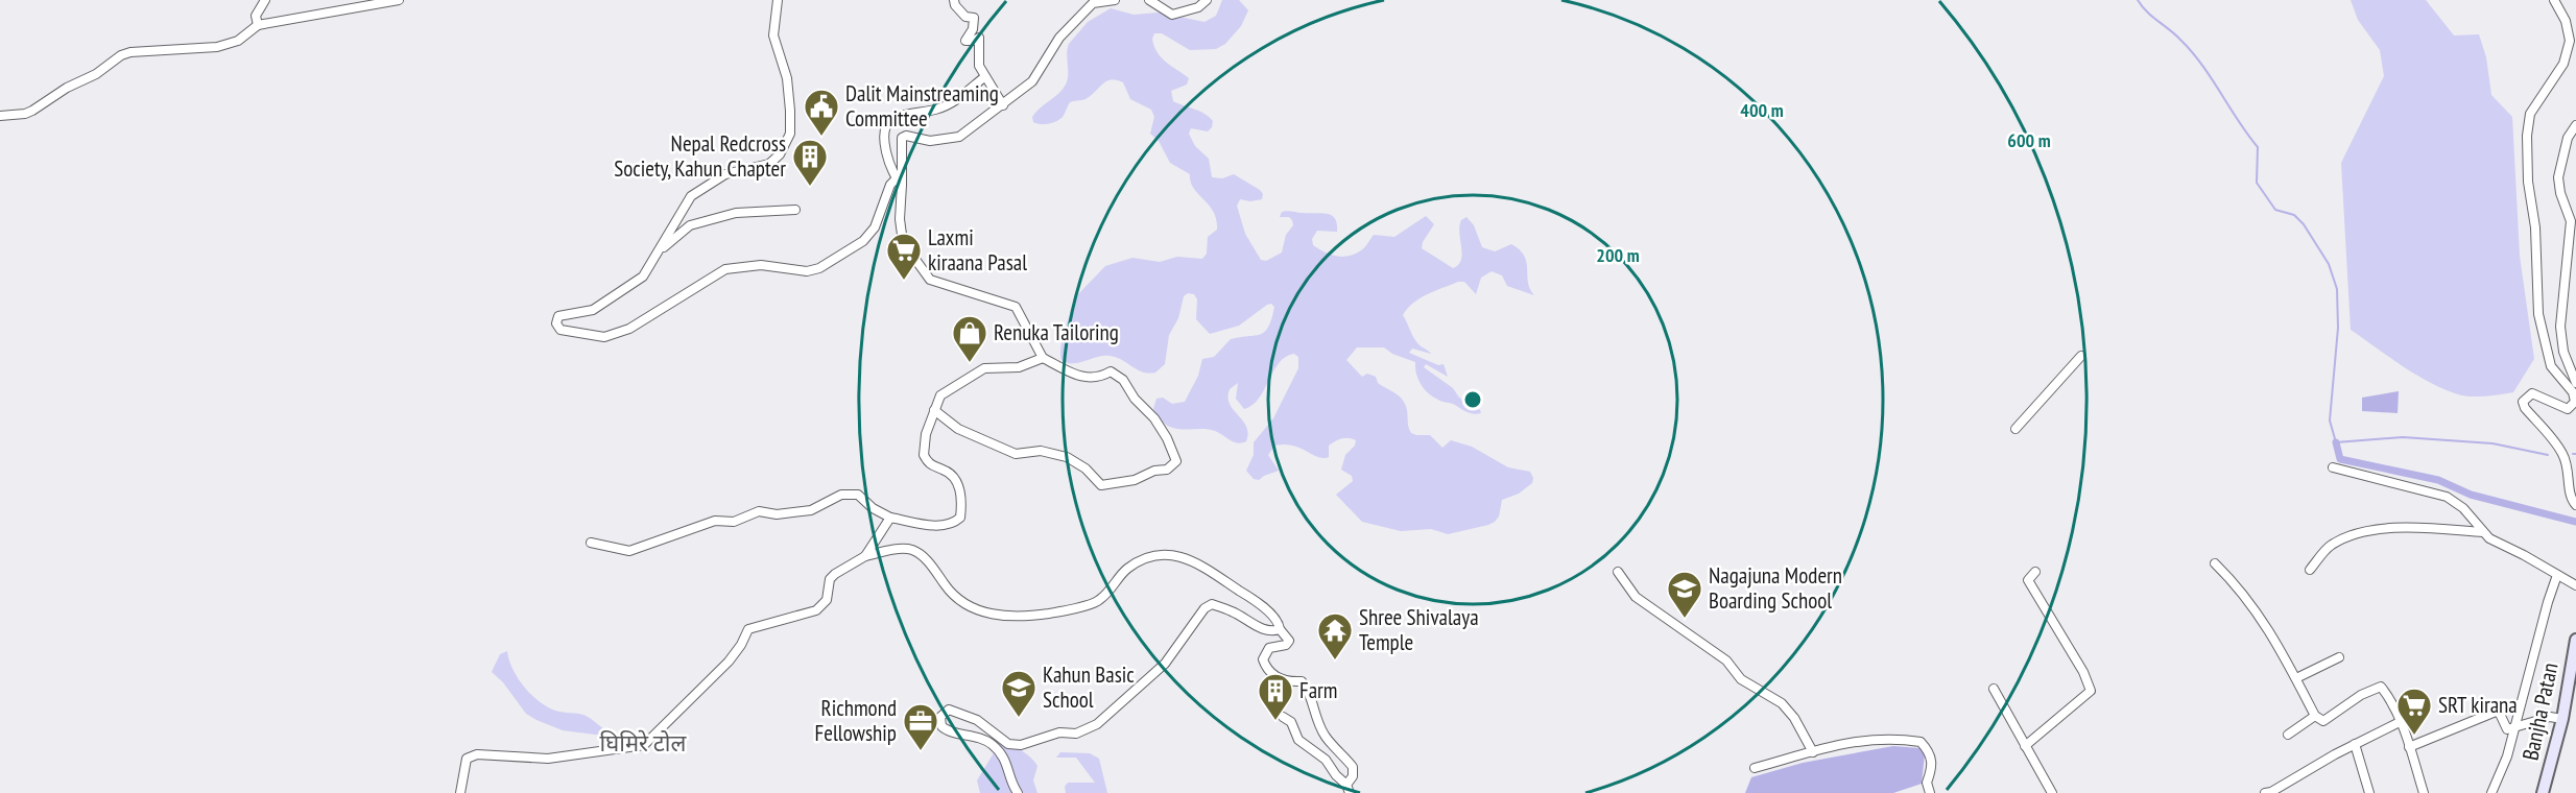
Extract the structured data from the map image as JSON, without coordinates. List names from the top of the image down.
{
  "streets": {
    "main road": ["Banjha Patan"]
  },
  "districts": ["घिमिरे टोल"],
  "places": {
    "public building": ["Dalit Mainstreaming Committee"],
    "building": ["Nepal Redcross Society, Kahun Chapter", "Farm"],
    "supermarket": ["Laxmi kiraana Pasal", "SRT kirana"],
    "shop": ["Renuka Tailoring"],
    "school or university": ["Nagajuna Modern Boarding School", "Kahun Basic School"],
    "temple": ["Shree Shivalaya Temple"],
    "office": ["Richmond Fellowship"]
  },
  "rings": ["400 m", "600 m", "200 m"]
}
